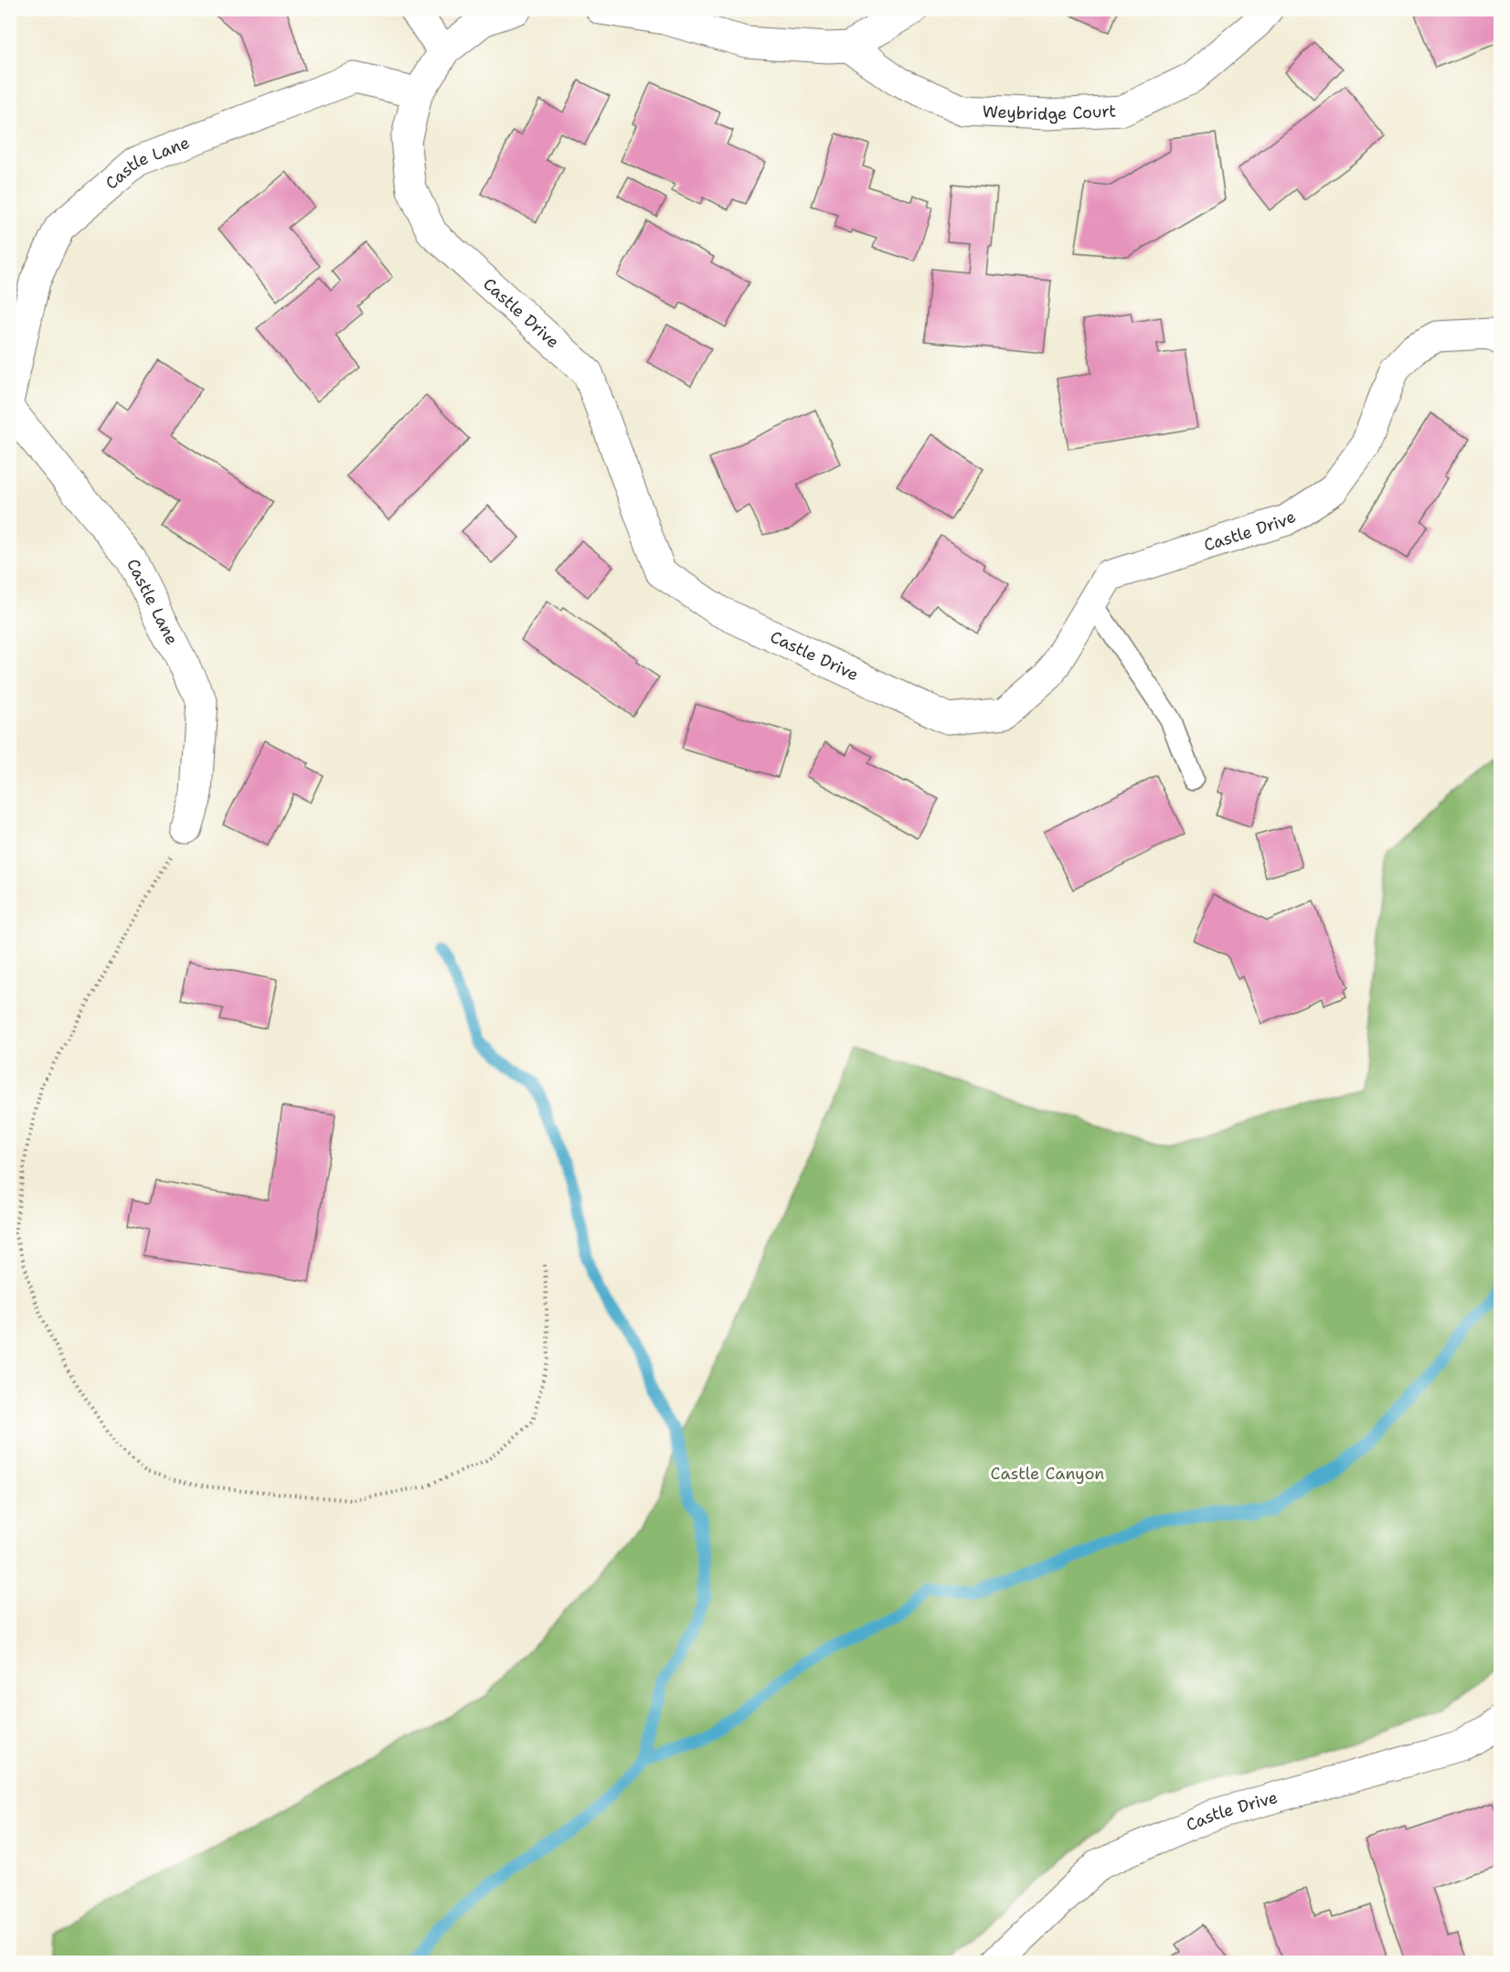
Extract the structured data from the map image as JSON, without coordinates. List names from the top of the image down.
{
  "streets": {
    "street": ["Weybridge Court", "Castle Lane", "Castle Drive"]
  },
  "crossings": [
    ["Castle Lane", "Castle Drive"]
  ],
  "parks": ["Castle Canyon"]
}
